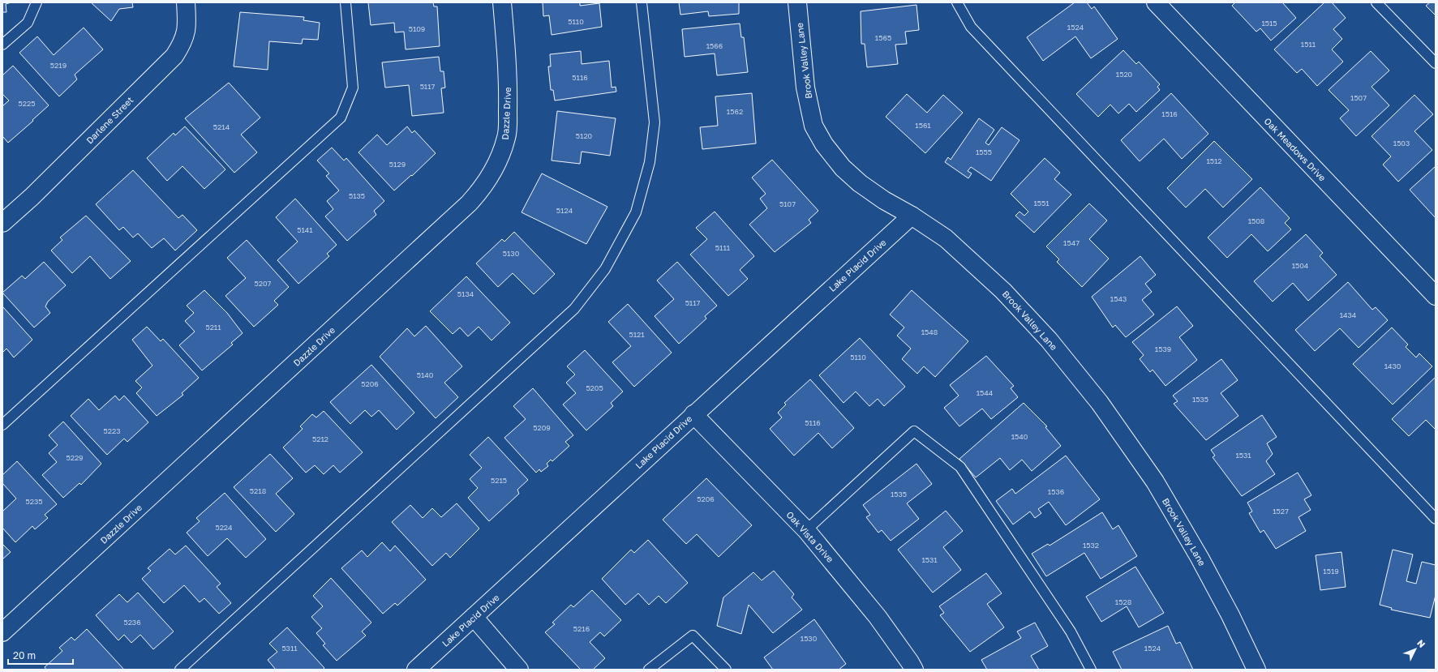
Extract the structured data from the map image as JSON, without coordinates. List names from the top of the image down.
{
  "streets": {
    "street": [
      "Brook Valley Lane",
      "Dazzle Drive",
      "Darlene Street",
      "Oak Meadows Drive",
      "Lake Placid Drive",
      "Oak Vista Drive"
    ]
  },
  "crossings": [
    ["Brook Valley Lane", "Lake Placid Drive"],
    ["Lake Placid Drive", "Oak Vista Drive"]
  ],
  "house_numbers": [
    "5110",
    "1515",
    "1524",
    "5109",
    "1565",
    "1511",
    "1566",
    "5219",
    "1520",
    "5116",
    "5117",
    "1507",
    "5225",
    "1562",
    "1516",
    "1561",
    "5214",
    "5120",
    "1503",
    "1555",
    "1512",
    "5129",
    "5135",
    "1551",
    "5107",
    "5124",
    "1508",
    "5141",
    "1547",
    "5111",
    "5130",
    "1504",
    "5207",
    "5134",
    "1543",
    "5117",
    "1434",
    "5211",
    "1548",
    "5121",
    "1539",
    "5110",
    "1430",
    "5140",
    "5206",
    "5205",
    "1544",
    "1535",
    "5116",
    "5209",
    "5223",
    "1540",
    "5212",
    "1531",
    "5229",
    "5215",
    "5218",
    "1536",
    "1535",
    "5206",
    "5235",
    "1527",
    "5224",
    "1532",
    "1531",
    "1519",
    "1528",
    "5236",
    "5216",
    "1530",
    "5311",
    "1524"
  ],
  "scale_bar": "20 m",
  "north": "top right"
}
